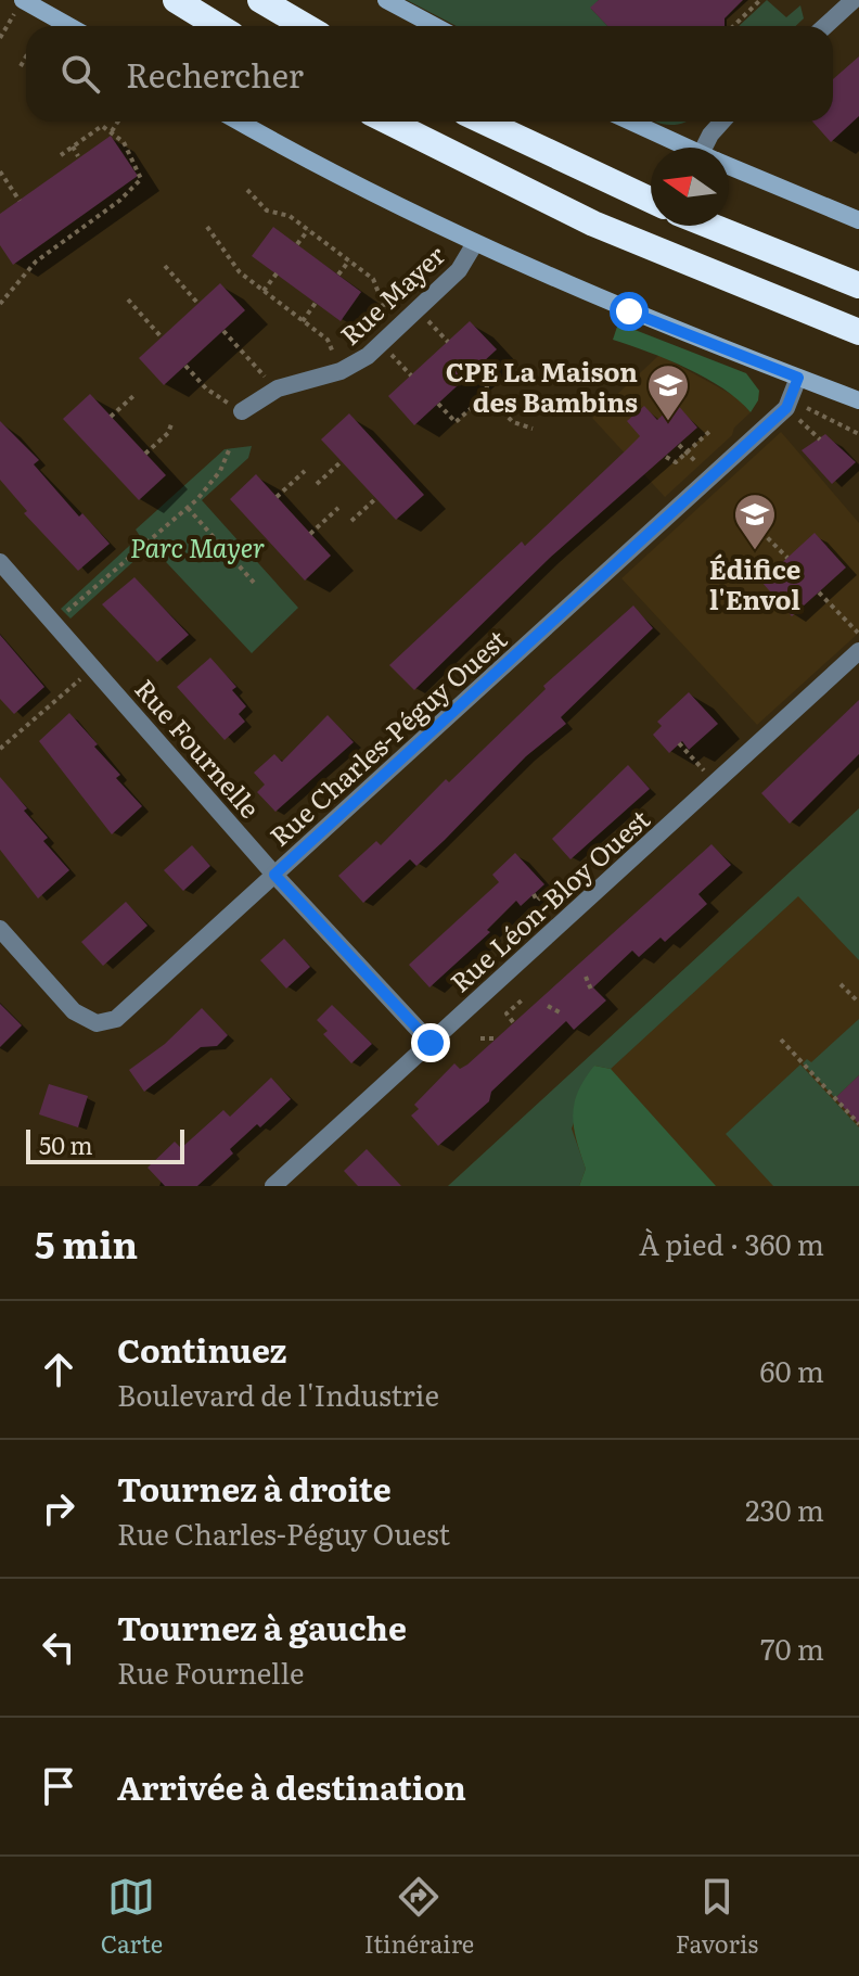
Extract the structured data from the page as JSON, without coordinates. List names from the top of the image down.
{
  "streets": {
    "street": [
      "Rue Mayer",
      "Rue Charles-Péguy Ouest",
      "Rue Fournelle",
      "Rue Léon-Bloy Ouest"
    ]
  },
  "crossings": [
    ["Rue Charles-Péguy Ouest", "Rue Fournelle"],
    ["Rue Fournelle", "Rue Léon-Bloy Ouest"]
  ],
  "parks": ["Parc Mayer"],
  "places": {
    "school or university": ["CPE La Maison des Bambins", "Édifice l'Envol"]
  },
  "scale_bar": "50 m",
  "north": "left",
  "page": {
    "search": "Rechercher",
    "scale": "50 m",
    "heading": ["5 min", "À pied · 360 m"],
    "list": [
      ["Continuez", "Boulevard de l'Industrie", "60 m"],
      ["Tournez à droite", "Rue Charles-Péguy Ouest", "230 m"],
      ["Tournez à gauche", "Rue Fournelle", "70 m"],
      "Arrivée à destination"
    ],
    "nav": ["Carte", "Itinéraire", "Favoris"]
  }
}
